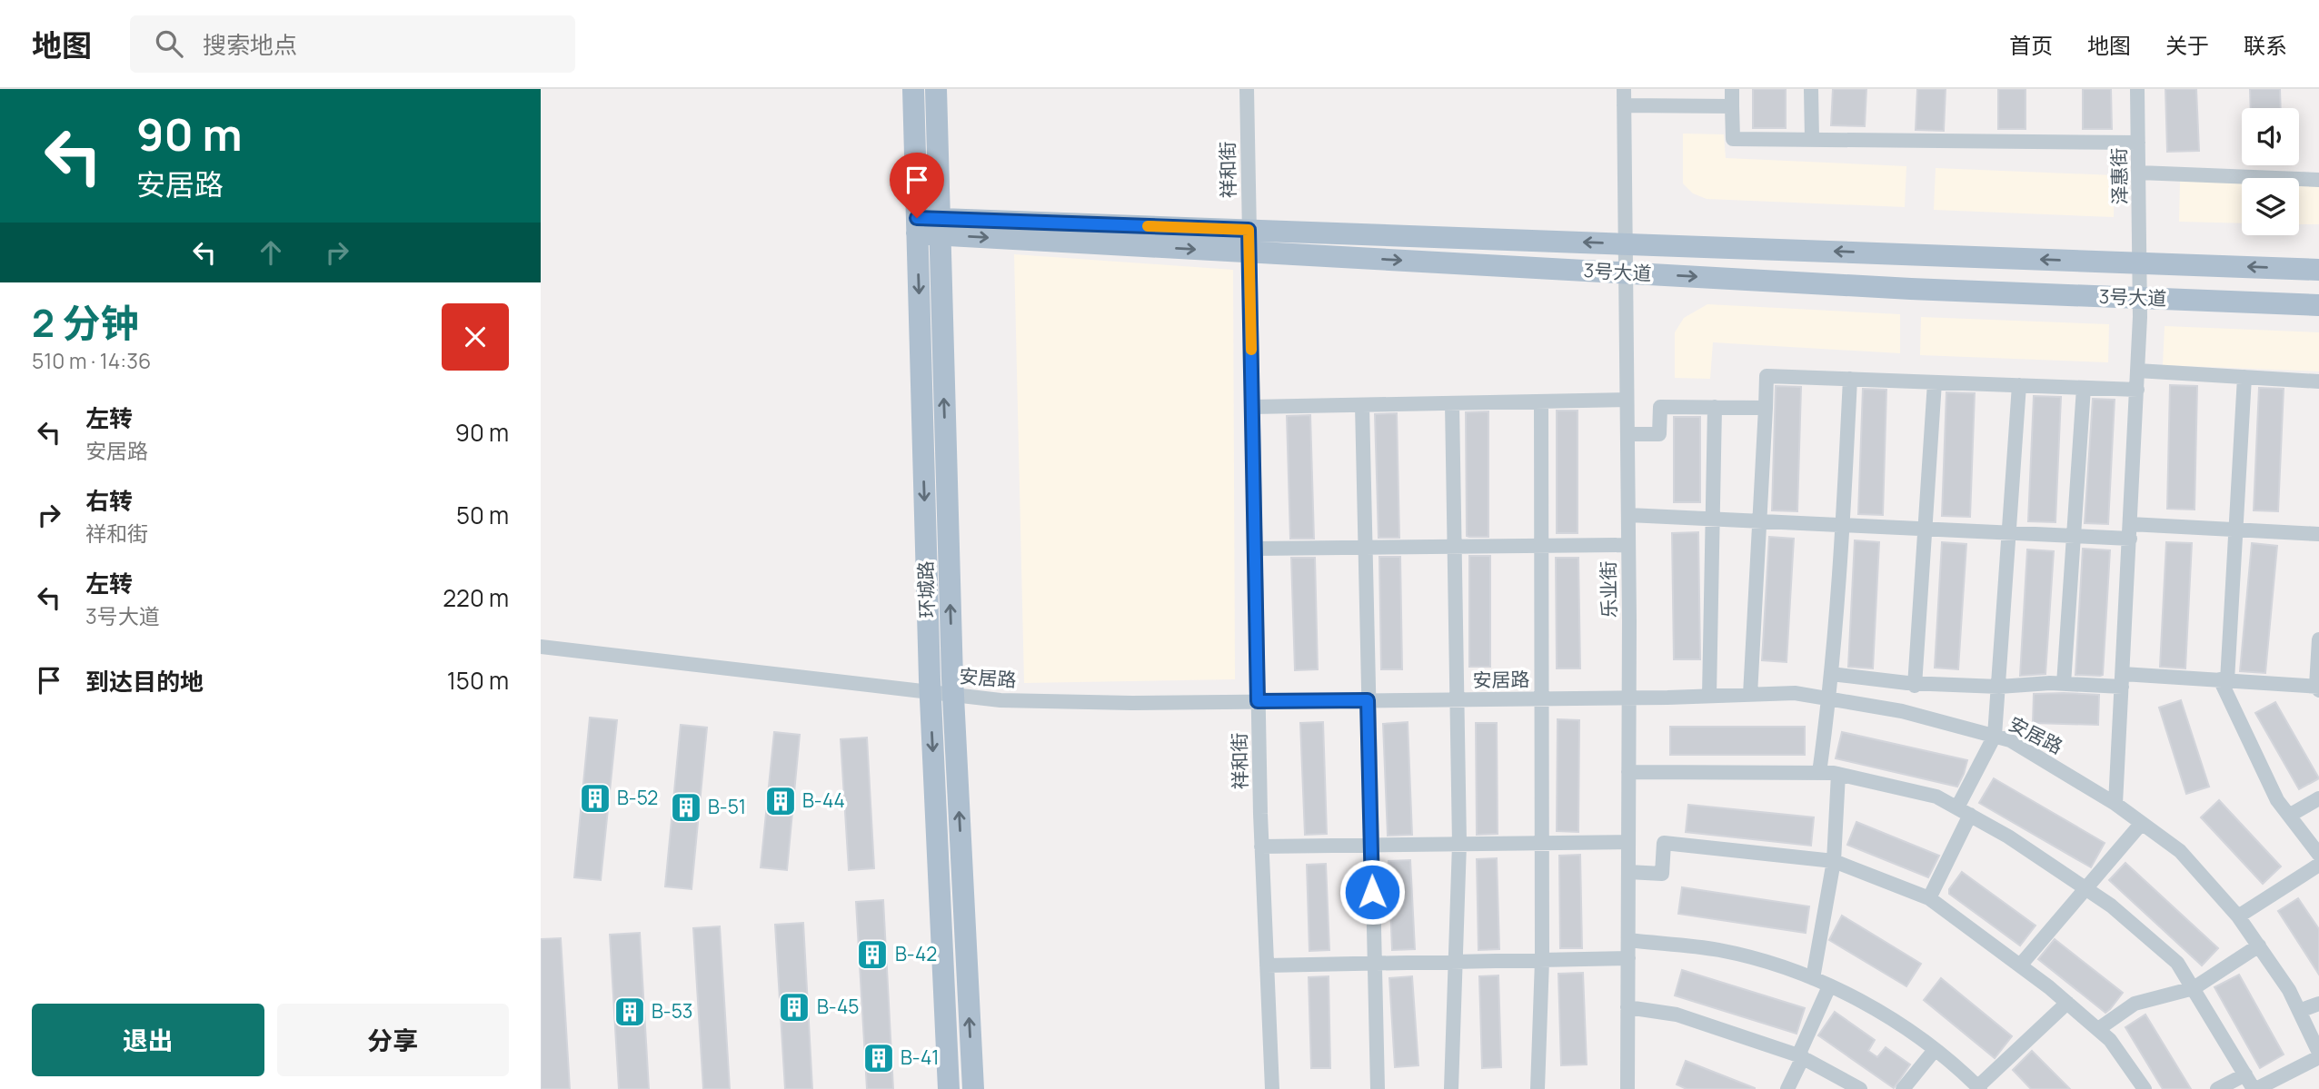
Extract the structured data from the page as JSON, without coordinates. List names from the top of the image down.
{
  "streets": {
    "main road": ["3号大道", "环城路"],
    "street": [
      "祥和街",
      "泽惠街",
      "乐业街",
      "安居路"
    ]
  },
  "crossings": [
    ["祥和街", "3号大道"],
    ["祥和街", "安居路"],
    ["泽惠街", "3号大道"],
    ["泽惠街", "安居路"],
    ["3号大道", "环城路"],
    ["3号大道", "乐业街"],
    ["环城路", "安居路"],
    ["乐业街", "安居路"]
  ],
  "places": {
    "building": [
      "B-52",
      "B-44",
      "B-51",
      "B-42",
      "B-45",
      "B-53",
      "B-41"
    ]
  },
  "page": {
    "header": "地图",
    "search": "搜索地点",
    "nav": [
      "首页",
      "地图",
      "关于",
      "联系"
    ],
    "turn": ["90 m", "安居路"],
    "heading": ["2 分钟", "510 m · 14:36"],
    "list": [
      {
        "name": "左转",
        "note": "安居路",
        "value": "90 m"
      },
      {
        "name": "右转",
        "note": "祥和街",
        "value": "50 m"
      },
      {
        "name": "左转",
        "note": "3号大道",
        "value": "220 m"
      },
      {
        "name": "到达目的地",
        "value": "150 m"
      }
    ],
    "buttons": ["退出", "分享"]
  }
}
